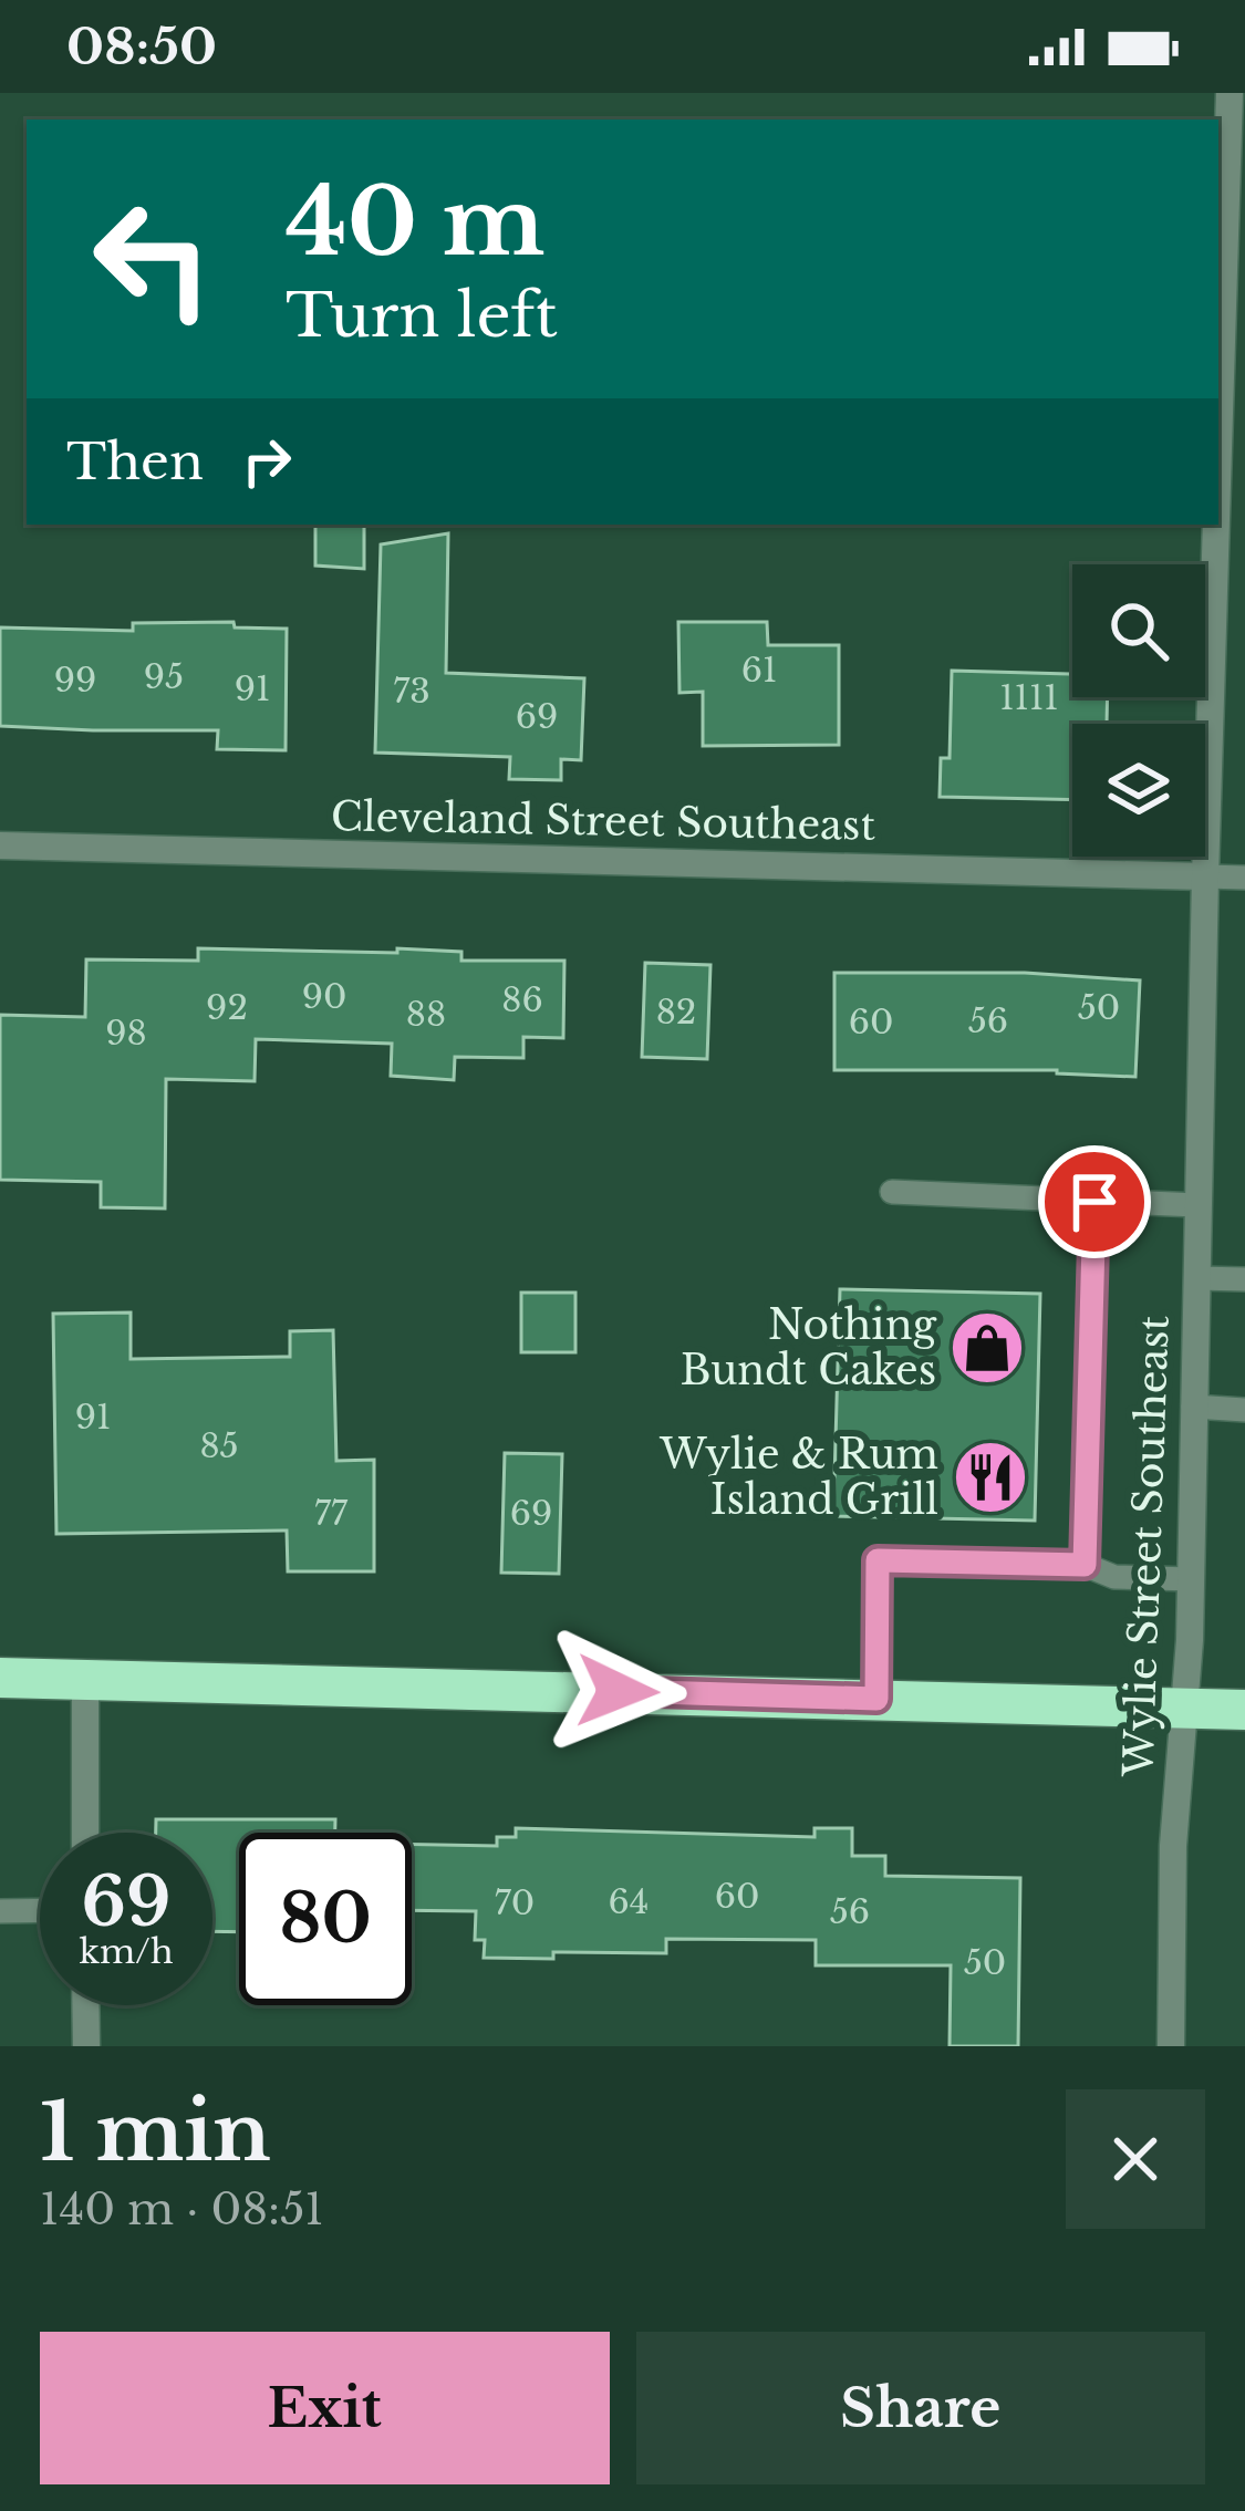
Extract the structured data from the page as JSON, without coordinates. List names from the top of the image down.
{
  "streets": {
    "street": ["Cleveland Street Southeast", "Wylie Street Southeast"]
  },
  "crossings": [
    ["Cleveland Street Southeast", "Wylie Street Southeast"]
  ],
  "places": {
    "shop": ["Nothing Bundt Cakes"],
    "restaurant": ["Wylie & Rum Island Grill"]
  },
  "house_numbers": [
    "61",
    "95",
    "99",
    "91",
    "73",
    "1111",
    "69",
    "90",
    "86",
    "92",
    "50",
    "82",
    "88",
    "56",
    "60",
    "98",
    "91",
    "85",
    "77",
    "69",
    "60",
    "64",
    "70",
    "56",
    "50"
  ],
  "page": {
    "status": "08:50",
    "turn": ["40 m", "Turn left"],
    "then": "Then",
    "speed": "69 km/h",
    "limit": "80",
    "heading": ["1 min", "140 m · 08:51"],
    "buttons": ["Exit", "Share"]
  }
}
